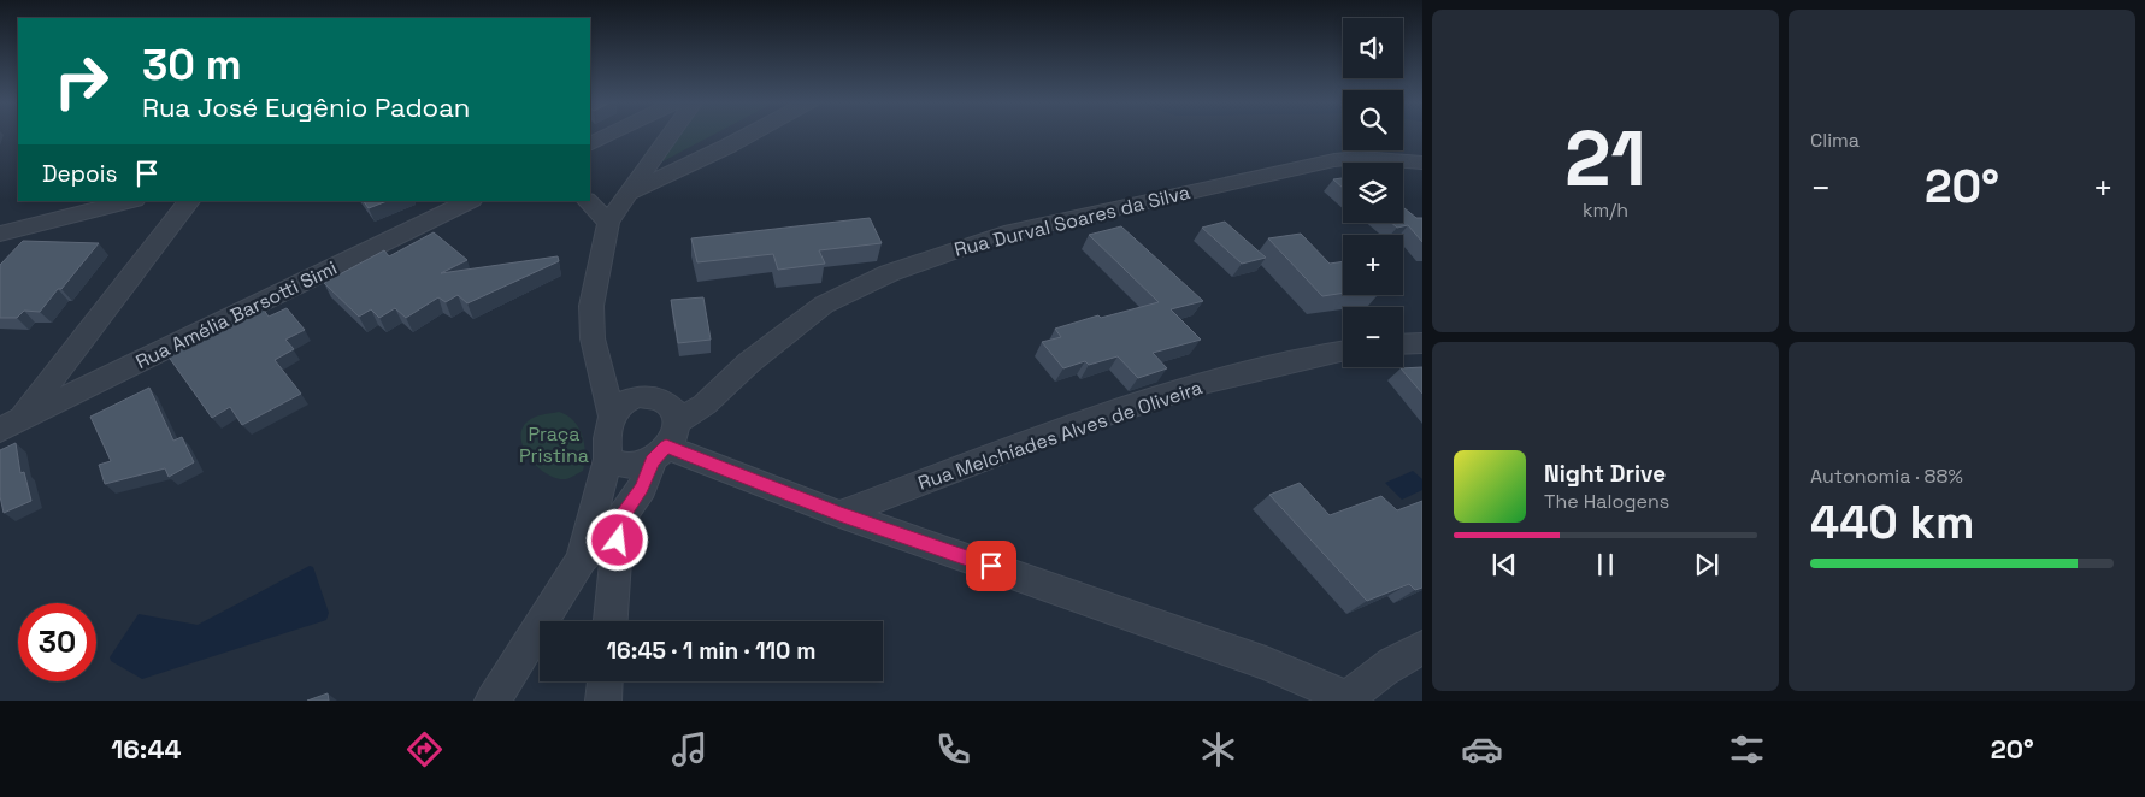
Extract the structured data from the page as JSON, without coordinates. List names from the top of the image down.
{
  "streets": {
    "street": ["Rua Durval Soares da Silva", "Rua Amélia Barsotti Simi", "Rua Melchíades Alves de Oliveira"]
  },
  "parks": ["Praça Pristina"],
  "page": {
    "tile": [
      ["21", "km/h"],
      "Clima",
      ["Autonomia · 88%", "440 km"]
    ],
    "map_buttons": ["+", "−"],
    "turn": ["30 m", "Rua José Eugênio Padoan"],
    "then": "Depois",
    "heat": ["−", "20°", "+"],
    "song": ["Night Drive", "The Halogens"],
    "limit": "30",
    "trip": "16:45 · 1 min · 110 m",
    "tabs": ["16:44", "20°"]
  }
}
